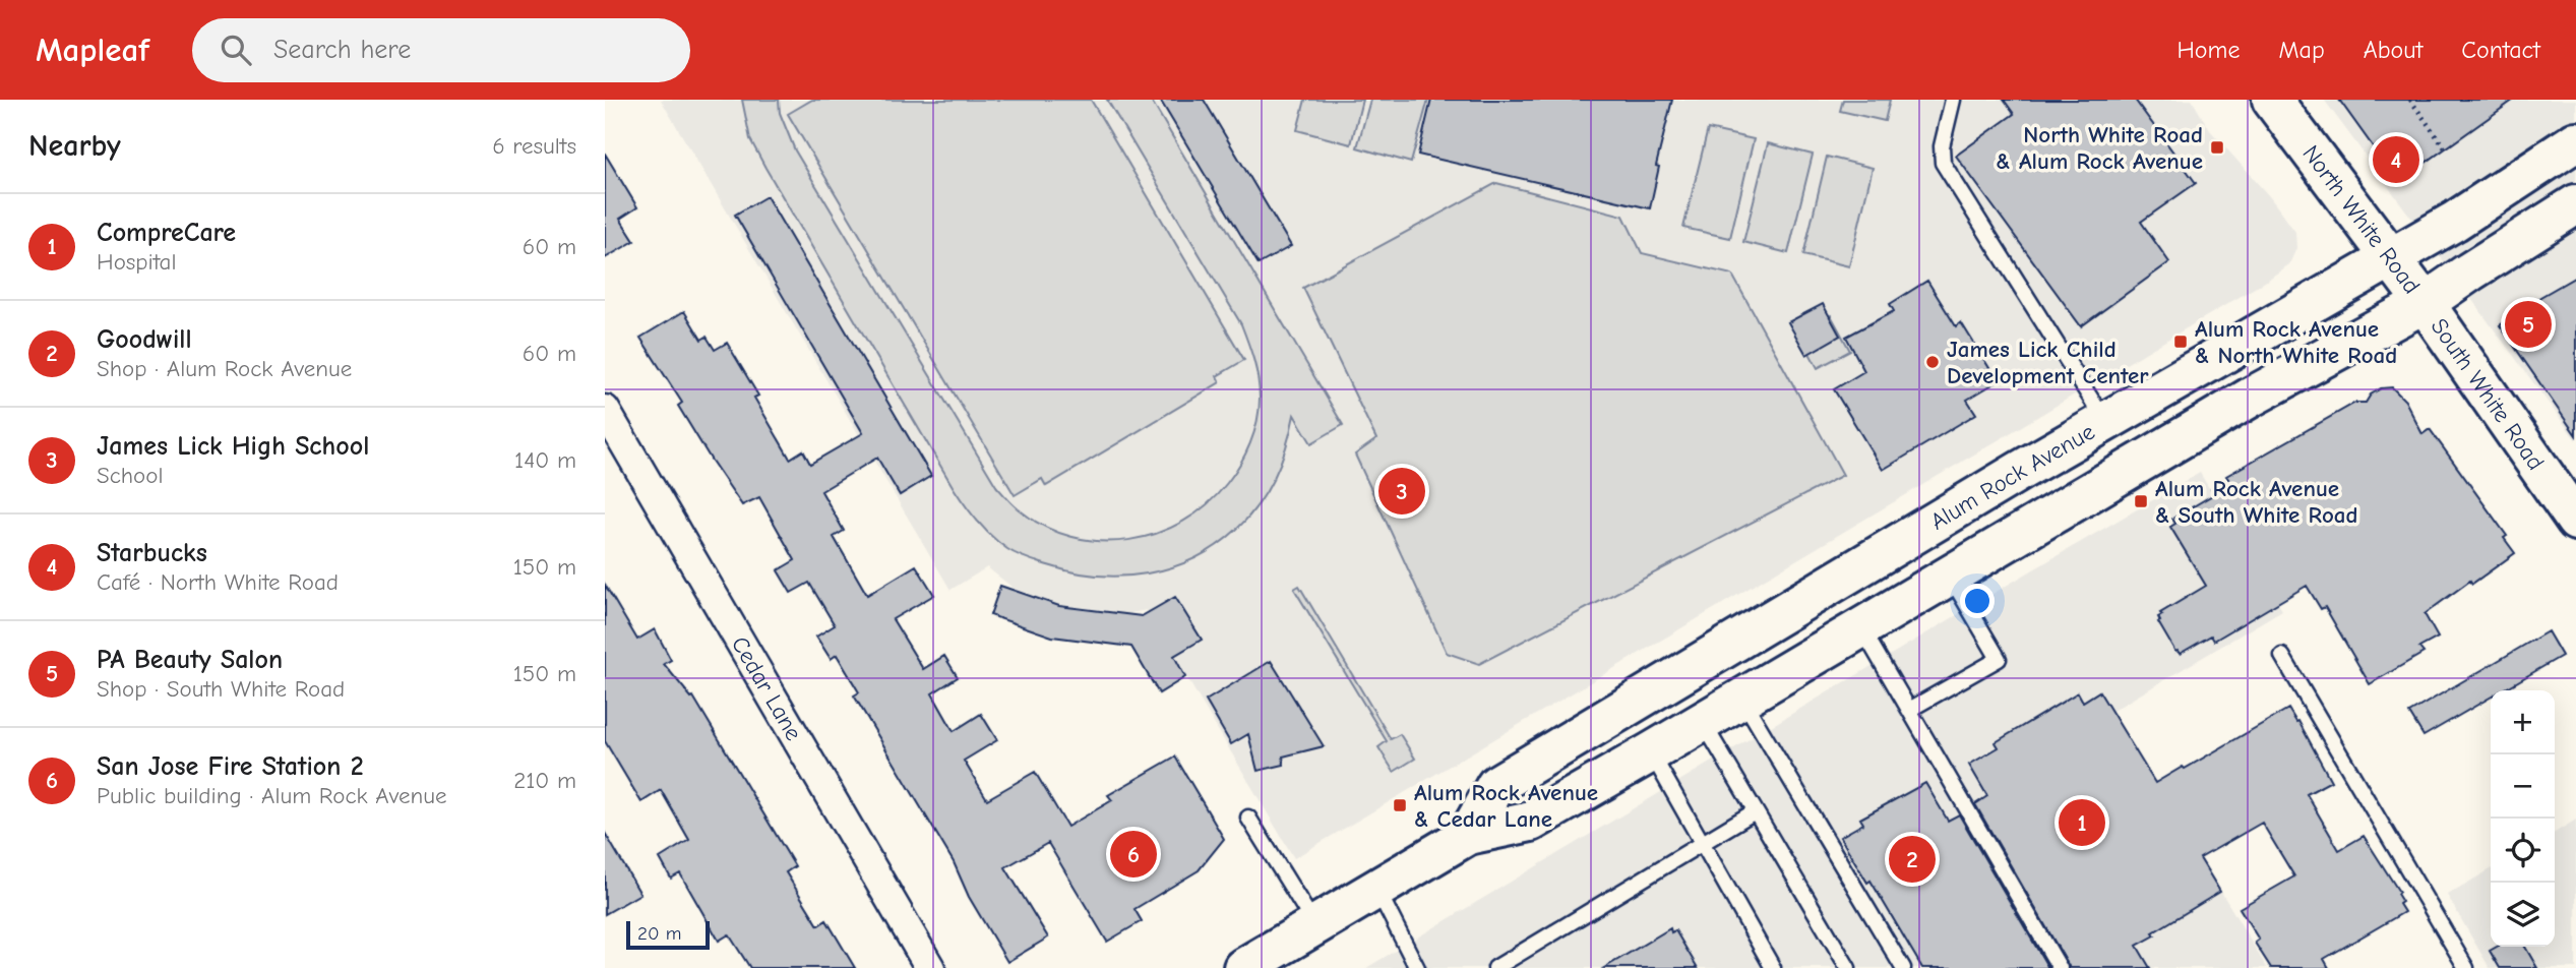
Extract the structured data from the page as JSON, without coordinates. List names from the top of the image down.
{
  "streets": {
    "main road": ["North White Road", "South White Road", "Alum Rock Avenue"],
    "street": ["Cedar Lane"]
  },
  "crossings": [
    ["North White Road", "South White Road"],
    ["North White Road", "Alum Rock Avenue"],
    ["South White Road", "Alum Rock Avenue"]
  ],
  "places": {
    "transit": [
      "North White Road & Alum Rock Avenue",
      "Alum Rock Avenue & North White Road",
      "Alum Rock Avenue & South White Road",
      "Alum Rock Avenue & Cedar Lane"
    ],
    "other": ["James Lick Child Development Center"]
  },
  "scale_bar": "20 m",
  "page": {
    "header": "Mapleaf",
    "search": "Search here",
    "nav": [
      "Home",
      "Map",
      "About",
      "Contact"
    ],
    "heading": ["Nearby", "6 results"],
    "pins": [
      "4",
      "5",
      "3",
      "1",
      "6",
      "2"
    ],
    "list": [
      {
        "mark": "1",
        "name": "CompreCare",
        "note": "Hospital",
        "value": "60 m"
      },
      {
        "mark": "2",
        "name": "Goodwill",
        "note": "Shop · Alum Rock Avenue",
        "value": "60 m"
      },
      {
        "mark": "3",
        "name": "James Lick High School",
        "note": "School",
        "value": "140 m"
      },
      {
        "mark": "4",
        "name": "Starbucks",
        "note": "Café · North White Road",
        "value": "150 m"
      },
      {
        "mark": "5",
        "name": "PA Beauty Salon",
        "note": "Shop · South White Road",
        "value": "150 m"
      },
      {
        "mark": "6",
        "name": "San Jose Fire Station 2",
        "note": "Public building · Alum Rock Avenue",
        "value": "210 m"
      }
    ],
    "map_buttons": ["+", "−"],
    "scale": "20 m"
  }
}
